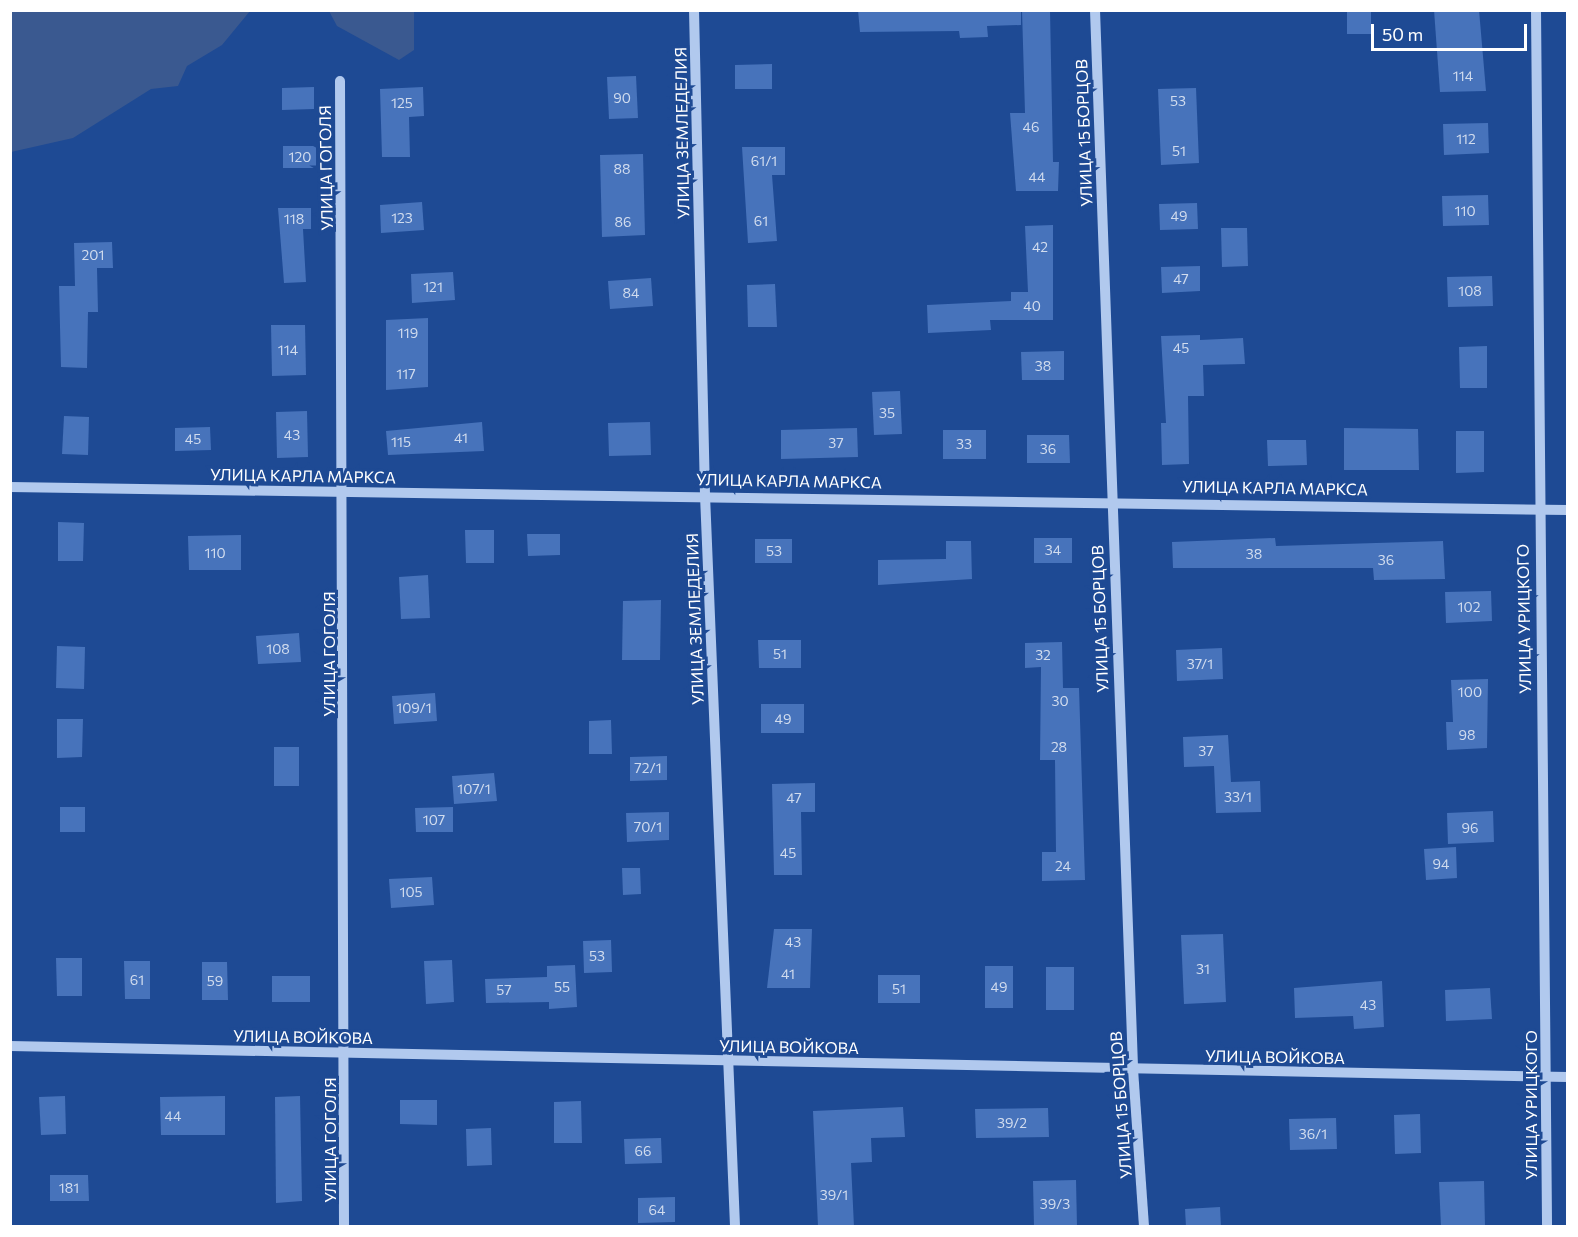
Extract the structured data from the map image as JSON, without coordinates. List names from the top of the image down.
{
  "streets": {
    "street": [
      "УЛИЦА ЗЕМЛЕДЕЛИЯ",
      "УЛИЦА 15 БОРЦОВ",
      "УЛИЦА ГОГОЛЯ",
      "УЛИЦА КАРЛА МАРКСА",
      "УЛИЦА УРИЦКОГО",
      "УЛИЦА ВОЙКОВА"
    ]
  },
  "crossings": [
    ["УЛИЦА ЗЕМЛЕДЕЛИЯ", "УЛИЦА КАРЛА МАРКСА"],
    ["УЛИЦА ЗЕМЛЕДЕЛИЯ", "УЛИЦА ВОЙКОВА"],
    ["УЛИЦА 15 БОРЦОВ", "УЛИЦА КАРЛА МАРКСА"],
    ["УЛИЦА 15 БОРЦОВ", "УЛИЦА ВОЙКОВА"],
    ["УЛИЦА ГОГОЛЯ", "УЛИЦА КАРЛА МАРКСА"],
    ["УЛИЦА ГОГОЛЯ", "УЛИЦА ВОЙКОВА"],
    ["УЛИЦА КАРЛА МАРКСА", "УЛИЦА УРИЦКОГО"],
    ["УЛИЦА УРИЦКОГО", "УЛИЦА ВОЙКОВА"]
  ],
  "house_numbers": [
    "114",
    "90",
    "53",
    "125",
    "46",
    "112",
    "51",
    "120",
    "61/1",
    "88",
    "44",
    "110",
    "49",
    "123",
    "118",
    "61",
    "86",
    "42",
    "201",
    "47",
    "121",
    "108",
    "84",
    "40",
    "119",
    "45",
    "114",
    "38",
    "117",
    "35",
    "43",
    "41",
    "45",
    "115",
    "37",
    "33",
    "36",
    "34",
    "53",
    "110",
    "38",
    "36",
    "102",
    "108",
    "51",
    "32",
    "37/1",
    "100",
    "30",
    "109/1",
    "49",
    "98",
    "28",
    "37",
    "72/1",
    "107/1",
    "33/1",
    "47",
    "107",
    "70/1",
    "96",
    "45",
    "94",
    "24",
    "105",
    "43",
    "53",
    "31",
    "41",
    "61",
    "59",
    "55",
    "49",
    "51",
    "57",
    "43",
    "44",
    "39/2",
    "36/1",
    "66",
    "181",
    "39/1",
    "39/3",
    "64"
  ],
  "scale_bar": "50 m"
}
